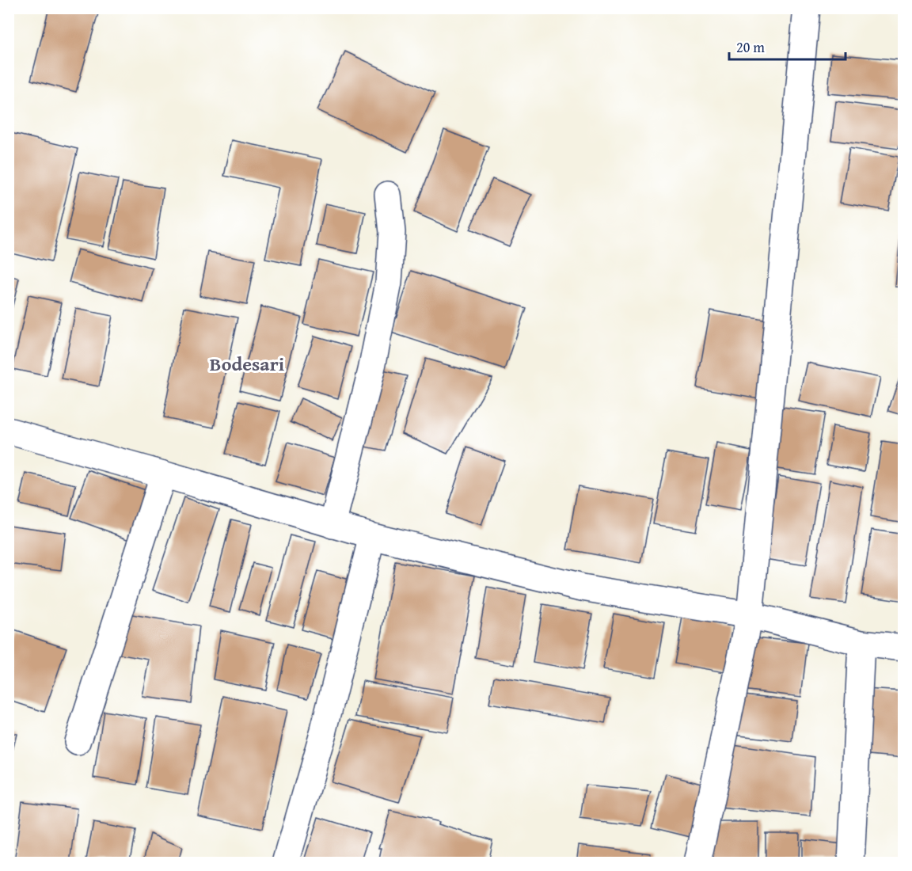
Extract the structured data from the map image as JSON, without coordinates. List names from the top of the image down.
{
  "districts": ["Bodesari"],
  "scale_bar": "20 m"
}
